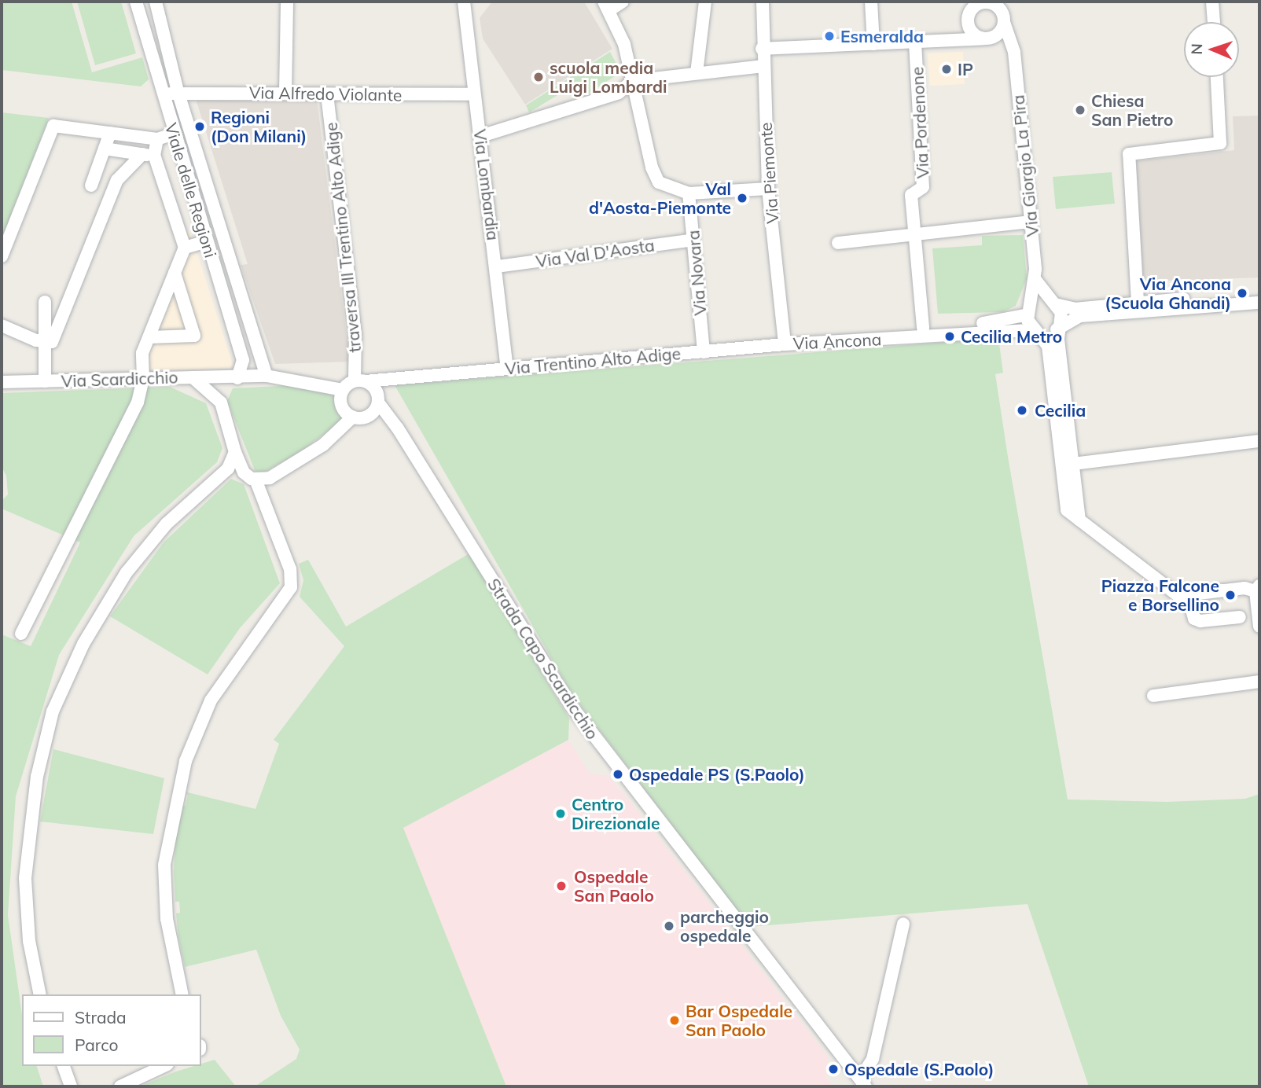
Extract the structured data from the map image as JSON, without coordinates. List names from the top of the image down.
{
  "streets": {
    "street": [
      "Via Alfredo Violante",
      "Via Pordenone",
      "Via Giorgio La Pira",
      "Via Piemonte",
      "Via Lombardia",
      "Viale delle Regioni",
      "traversa III Trentino Alto Adige",
      "Via Val D'Aosta",
      "Via Novara",
      "Via Ancona",
      "Via Trentino Alto Adige",
      "Via Scardicchio",
      "Strada Capo Scardicchio"
    ]
  },
  "crossings": [
    ["Via Alfredo Violante", "Via Lombardia"],
    ["Via Alfredo Violante", "Viale delle Regioni"],
    ["Via Alfredo Violante", "traversa III Trentino Alto Adige"],
    ["Via Pordenone", "Via Ancona"],
    ["Via Giorgio La Pira", "Via Ancona"],
    ["Via Piemonte", "Via Ancona"],
    ["Via Piemonte", "Via Trentino Alto Adige"],
    ["Via Lombardia", "Via Val D'Aosta"],
    ["Via Lombardia", "Via Trentino Alto Adige"],
    ["Viale delle Regioni", "Via Scardicchio"],
    ["traversa III Trentino Alto Adige", "Via Trentino Alto Adige"],
    ["traversa III Trentino Alto Adige", "Strada Capo Scardicchio"],
    ["Via Val D'Aosta", "Via Novara"],
    ["Via Novara", "Via Trentino Alto Adige"],
    ["Via Ancona", "Via Trentino Alto Adige"],
    ["Via Trentino Alto Adige", "Strada Capo Scardicchio"]
  ],
  "places": [
    "Esmeralda",
    "IP",
    "scuola media Luigi Lombardi",
    "Chiesa San Pietro",
    "Regioni (Don Milani)",
    "Val d'Aosta-Piemonte",
    "Via Ancona (Scuola Ghandi)",
    "Cecilia Metro",
    "Cecilia",
    "Piazza Falcone e Borsellino",
    "Ospedale PS (S.Paolo)",
    "Centro Direzionale",
    "Ospedale San Paolo",
    "parcheggio ospedale",
    "Bar Ospedale San Paolo",
    "Ospedale (S.Paolo)"
  ],
  "legend": ["Strada", "Parco"],
  "north": "left"
}
